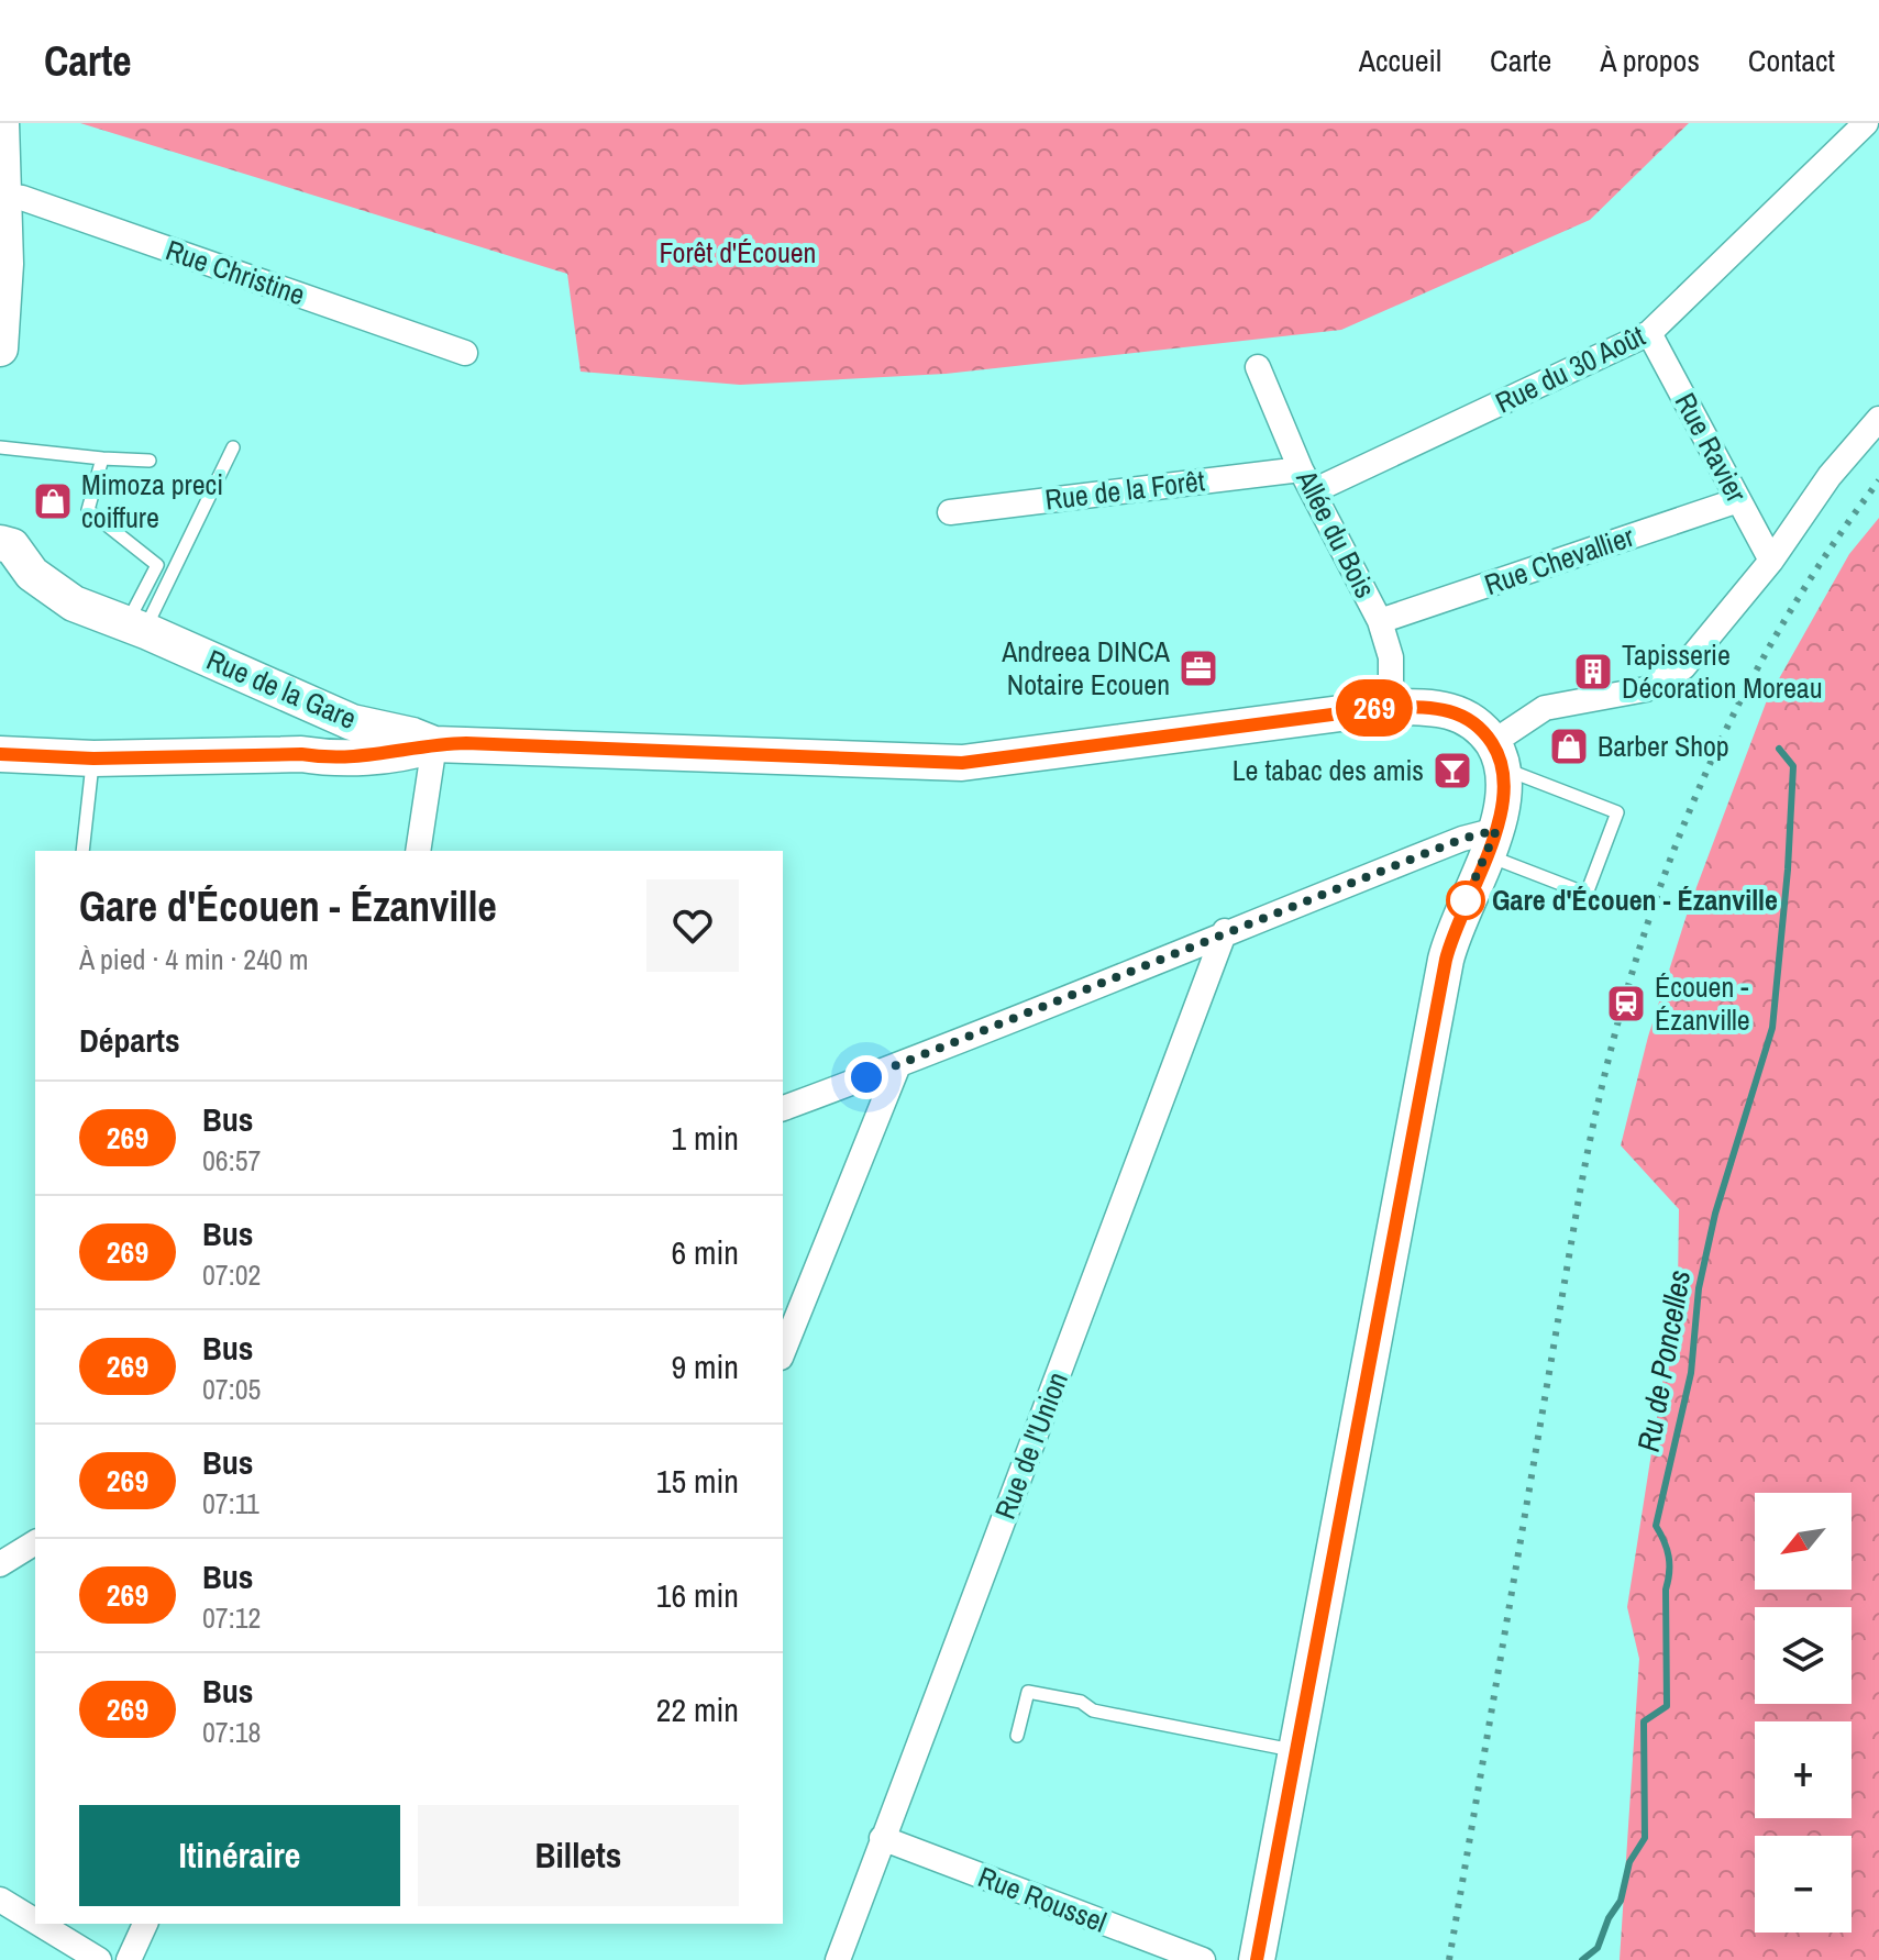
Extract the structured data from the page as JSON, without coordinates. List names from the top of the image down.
{
  "streets": {
    "street": [
      "Rue Christine",
      "Rue du 30 Août",
      "Rue Ravier",
      "Rue de la Forêt",
      "Allée du Bois",
      "Rue Chevallier",
      "Rue de la Gare",
      "Rue de l'Union",
      "Rue Roussel"
    ]
  },
  "crossings": [
    ["Rue du 30 Août", "Rue Ravier"],
    ["Rue du 30 Août", "Allée du Bois"],
    ["Rue Ravier", "Rue Chevallier"],
    ["Rue de la Forêt", "Allée du Bois"],
    ["Allée du Bois", "Rue Chevallier"],
    ["Allée du Bois", "Rue de la Gare"],
    ["Rue de l'Union", "Rue Roussel"]
  ],
  "water": ["Ru de Poncelles"],
  "parks": ["Forêt d'Écouen"],
  "places": {
    "shop": ["Mimoza preci coiffure", "Barber Shop"],
    "office": ["Andreea DINCA Notaire Ecouen"],
    "building": ["Tapisserie Décoration Moreau"],
    "bar": ["Le tabac des amis"],
    "other": ["Gare d'Écouen - Ézanville"],
    "station": ["Écouen - Ézanville"]
  },
  "lines": ["bus line 269"],
  "north": "bottom left",
  "page": {
    "header": "Carte",
    "nav": [
      "Accueil",
      "Carte",
      "À propos",
      "Contact"
    ],
    "on_map": "269",
    "heading": [
      ["Gare d'Écouen - Ézanville", "À pied · 4 min · 240 m"],
      "Départs"
    ],
    "list": [
      {
        "mark": "269",
        "name": "Bus",
        "note": "06:57",
        "value": "1 min"
      },
      {
        "mark": "269",
        "name": "Bus",
        "note": "07:02",
        "value": "6 min"
      },
      {
        "mark": "269",
        "name": "Bus",
        "note": "07:05",
        "value": "9 min"
      },
      {
        "mark": "269",
        "name": "Bus",
        "note": "07:11",
        "value": "15 min"
      },
      {
        "mark": "269",
        "name": "Bus",
        "note": "07:12",
        "value": "16 min"
      },
      {
        "mark": "269",
        "name": "Bus",
        "note": "07:18",
        "value": "22 min"
      }
    ],
    "map_buttons": ["+", "−"],
    "buttons": ["Itinéraire", "Billets"]
  }
}
